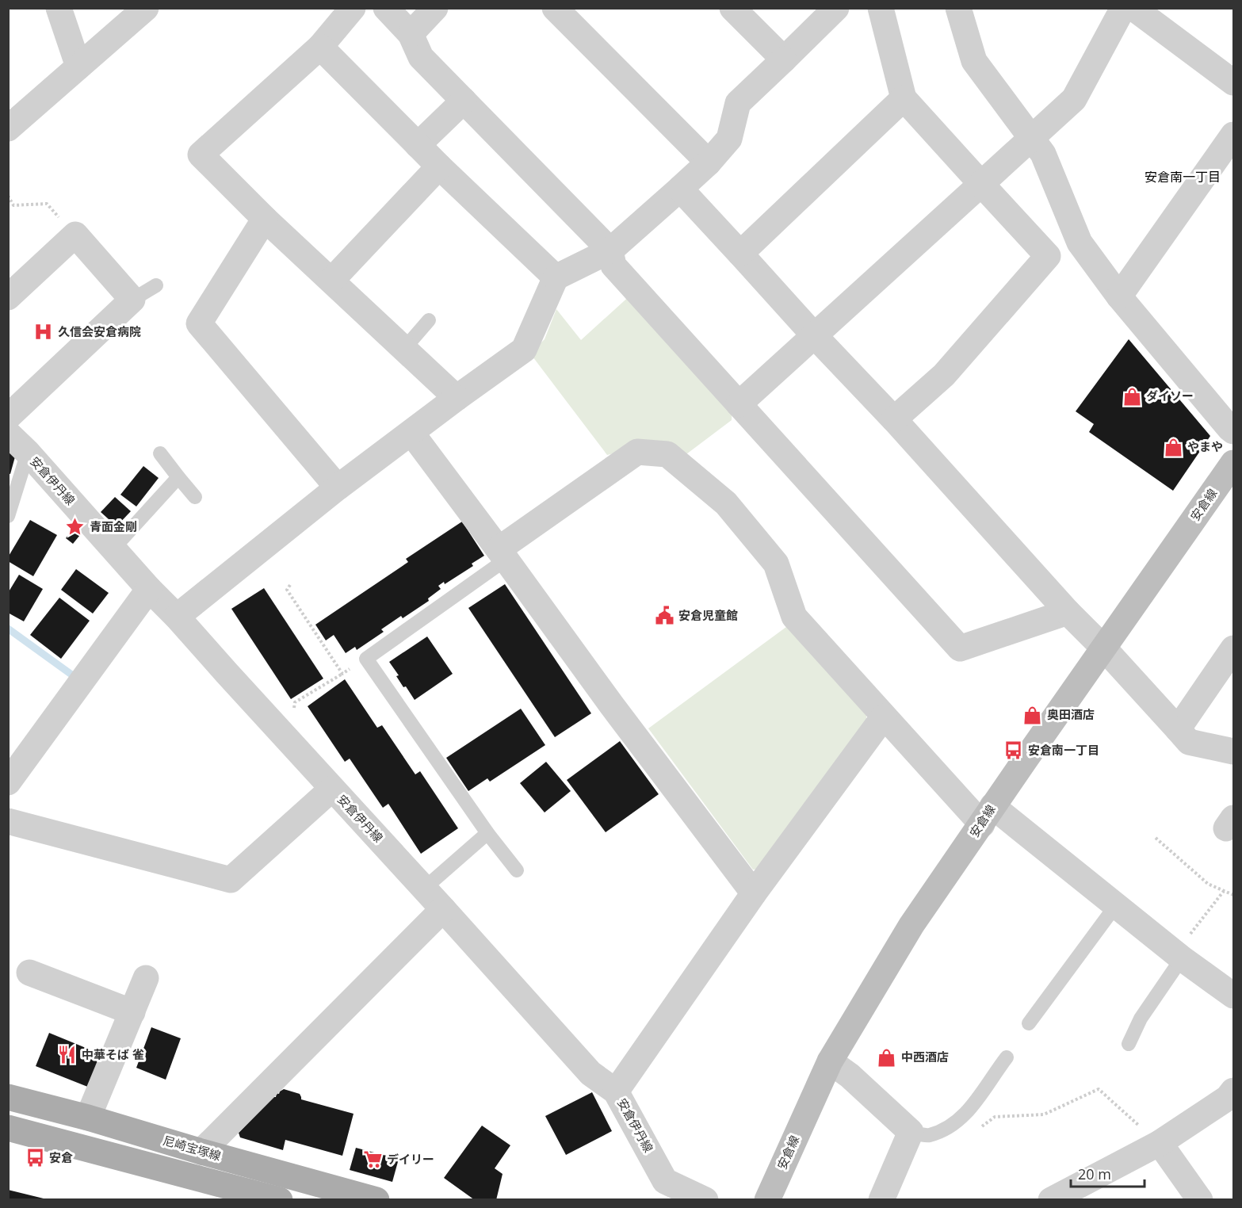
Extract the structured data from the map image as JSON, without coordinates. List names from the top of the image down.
{
  "streets": {
    "main road": ["尼崎宝塚線"],
    "street": ["安倉伊丹線", "安倉線"]
  },
  "districts": ["安倉南一丁目"],
  "places": {
    "hospital": ["久信会安倉病院"],
    "shop": [
      "ダイソー",
      "やまや",
      "奥田酒店",
      "中西酒店"
    ],
    "place": ["青面金剛"],
    "public building": ["安倉児童館"],
    "bus stop": ["安倉南一丁目", "安倉"],
    "restaurant": ["中華そば 雀"],
    "supermarket": ["デイリー"]
  },
  "scale_bar": "20 m"
}
